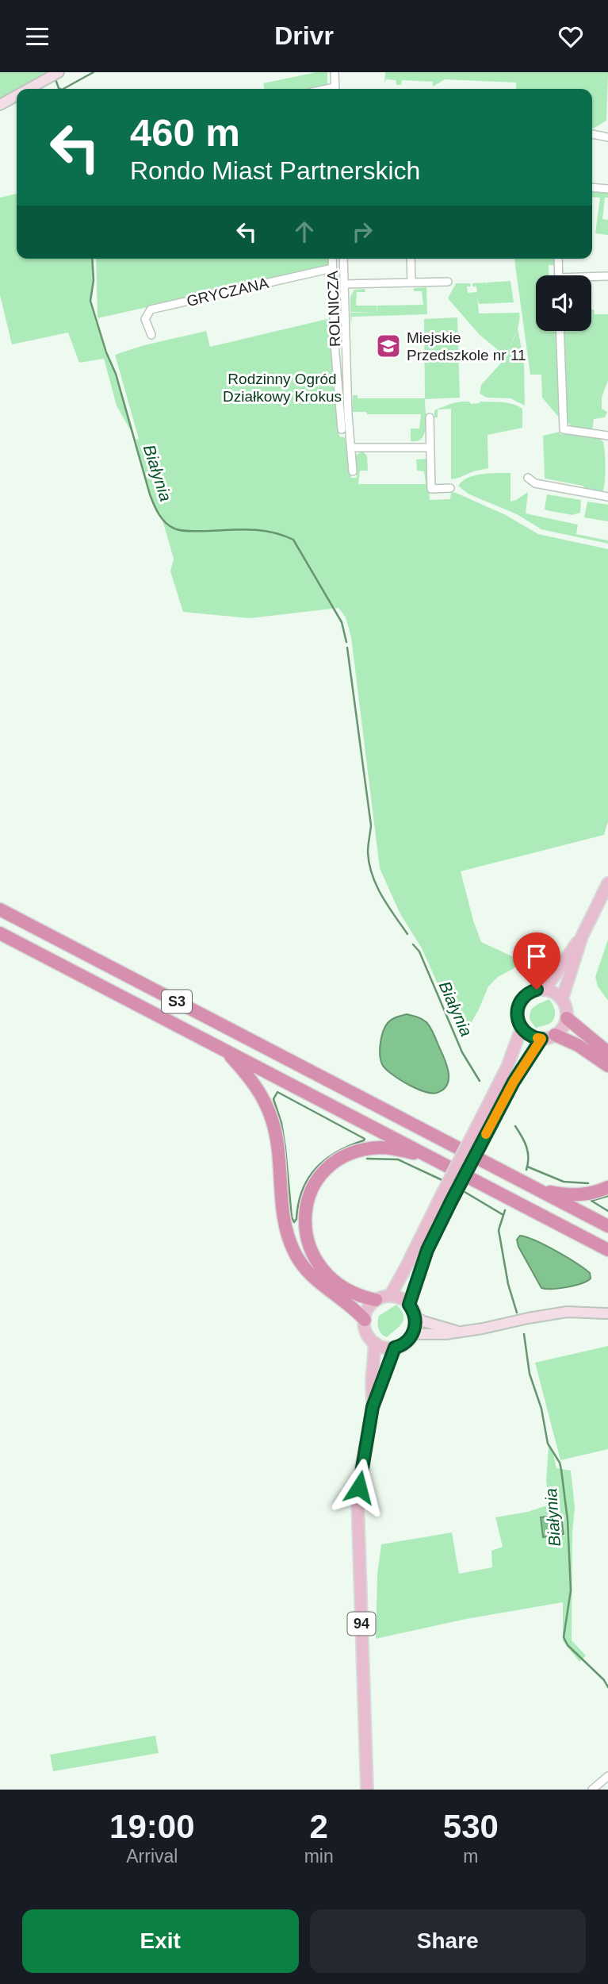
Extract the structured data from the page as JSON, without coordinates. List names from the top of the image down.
{
  "streets": {
    "highway": ["S3"],
    "main road": ["94"],
    "street": ["GRYCZANA", "ROLNICZA"]
  },
  "crossings": [
    ["GRYCZANA", "ROLNICZA"]
  ],
  "water": ["Białynia"],
  "parks": ["Rodzinny Ogród Działkowy Krokus"],
  "places": {
    "school or university": ["Miejskie Przedszkole nr 11"]
  },
  "page": {
    "header": "Drivr",
    "turn": ["460 m", "Rondo Miast Partnerskich"],
    "eta": [
      "19:00",
      "Arrival",
      "2",
      "min",
      "530",
      "m"
    ],
    "buttons": ["Exit", "Share"]
  }
}
